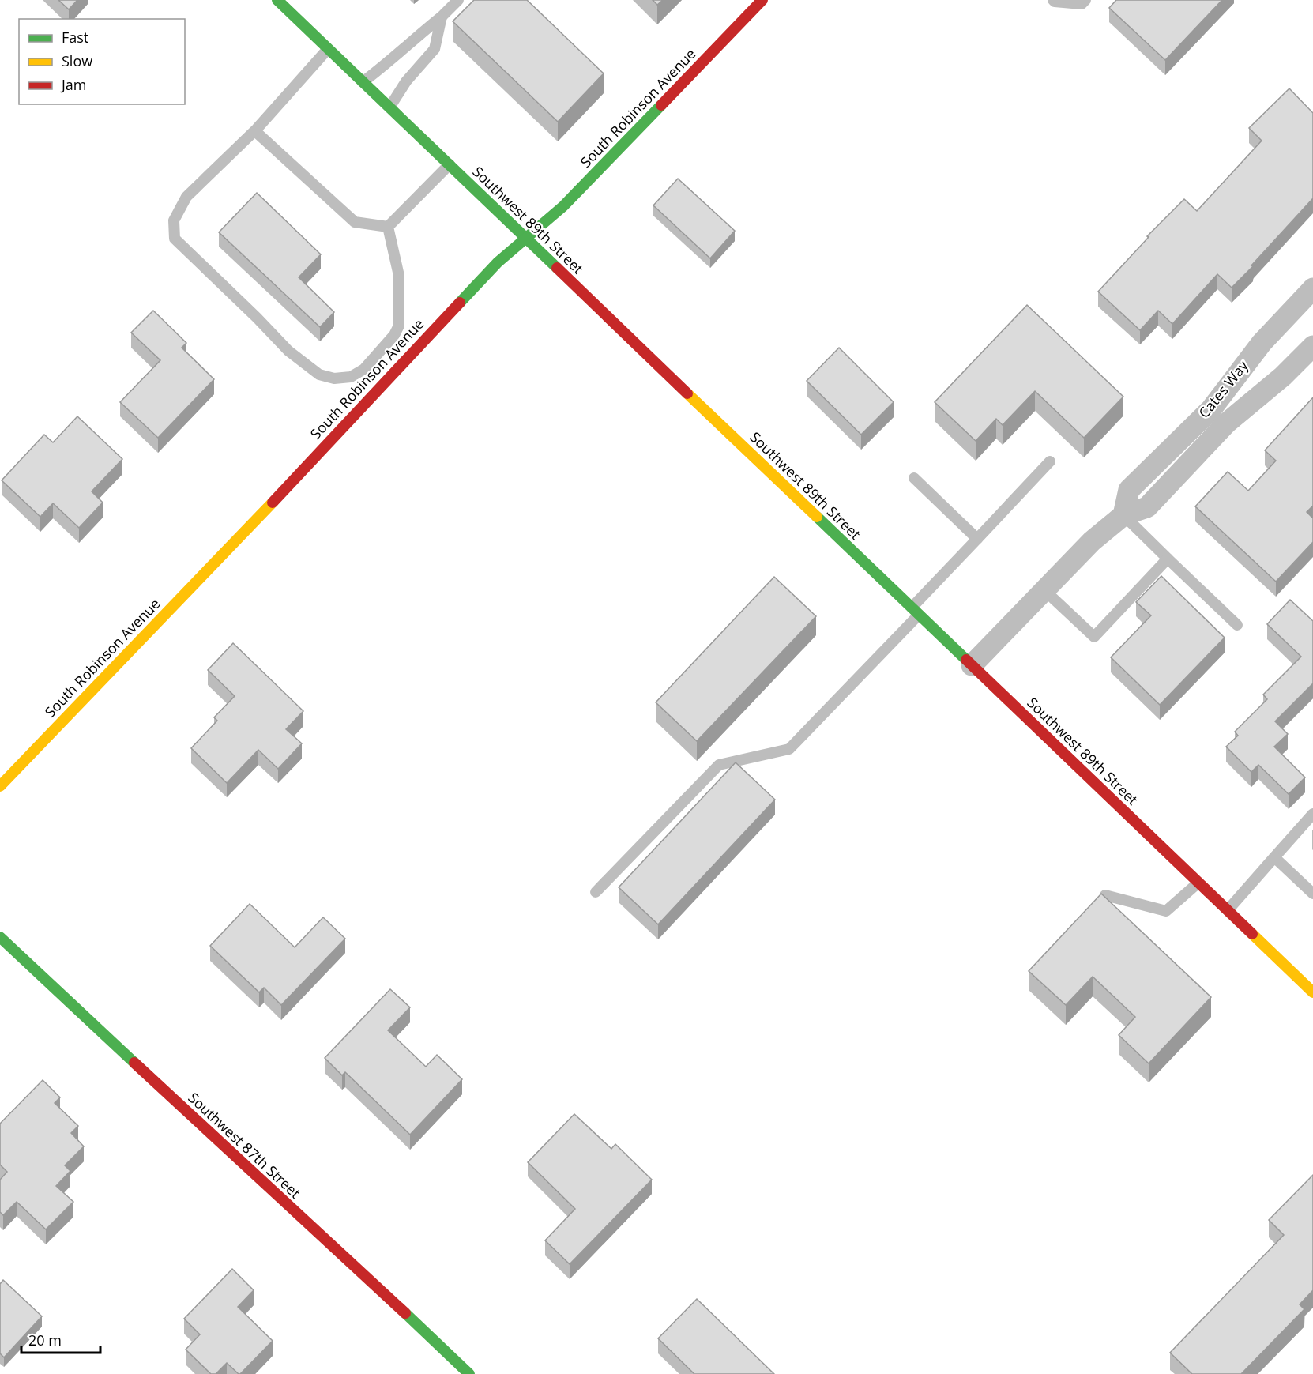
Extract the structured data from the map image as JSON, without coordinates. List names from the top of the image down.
{
  "streets": {
    "street": [
      "South Robinson Avenue",
      "Southwest 89th Street",
      "Cates Way",
      "Southwest 87th Street"
    ]
  },
  "crossings": [
    ["South Robinson Avenue", "Southwest 89th Street"],
    ["Southwest 89th Street", "Cates Way"]
  ],
  "legend": ["Fast", "Slow", "Jam"],
  "scale_bar": "20 m"
}
